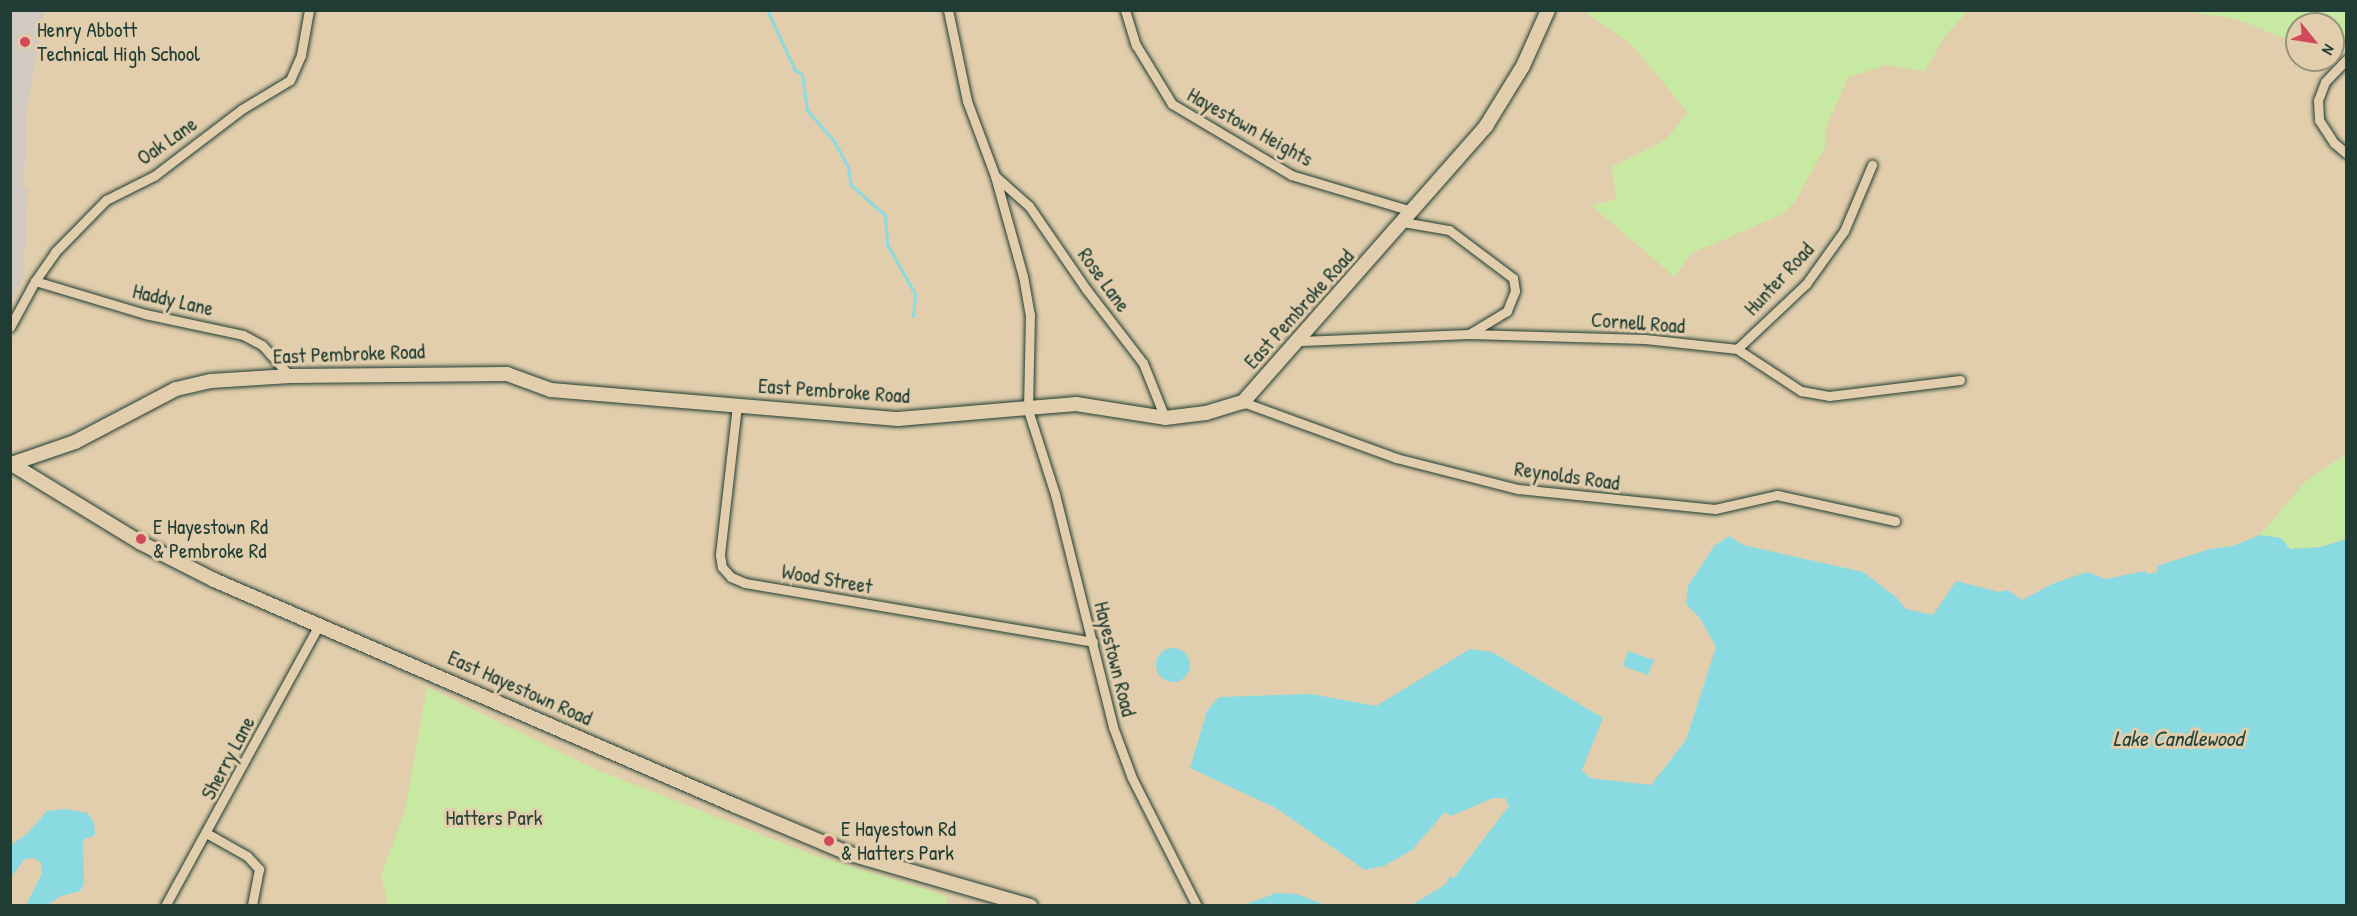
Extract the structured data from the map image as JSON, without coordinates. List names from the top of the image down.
{
  "streets": {
    "street": [
      "Hayestown Heights",
      "Oak Lane",
      "Hunter Road",
      "Rose Lane",
      "Haddy Lane",
      "East Pembroke Road",
      "Cornell Road",
      "Reynolds Road",
      "Wood Street",
      "Hayestown Road",
      "East Hayestown Road",
      "Sherry Lane"
    ]
  },
  "crossings": [
    ["Hayestown Heights", "East Pembroke Road"],
    ["Hayestown Heights", "Cornell Road"],
    ["Oak Lane", "Haddy Lane"],
    ["Hunter Road", "Cornell Road"],
    ["Rose Lane", "East Pembroke Road"],
    ["Rose Lane", "Hayestown Road"],
    ["Haddy Lane", "East Pembroke Road"],
    ["East Pembroke Road", "Cornell Road"],
    ["East Pembroke Road", "Reynolds Road"],
    ["East Pembroke Road", "Wood Street"],
    ["East Pembroke Road", "Hayestown Road"],
    ["East Pembroke Road", "East Hayestown Road"],
    ["Wood Street", "Hayestown Road"],
    ["East Hayestown Road", "Sherry Lane"]
  ],
  "water": ["Lake Candlewood"],
  "parks": ["Hatters Park"],
  "places": ["Henry Abbott Technical High School", "E Hayestown Rd & Pembroke Rd", "E Hayestown Rd & Hatters Park"],
  "north": "bottom right"
}
